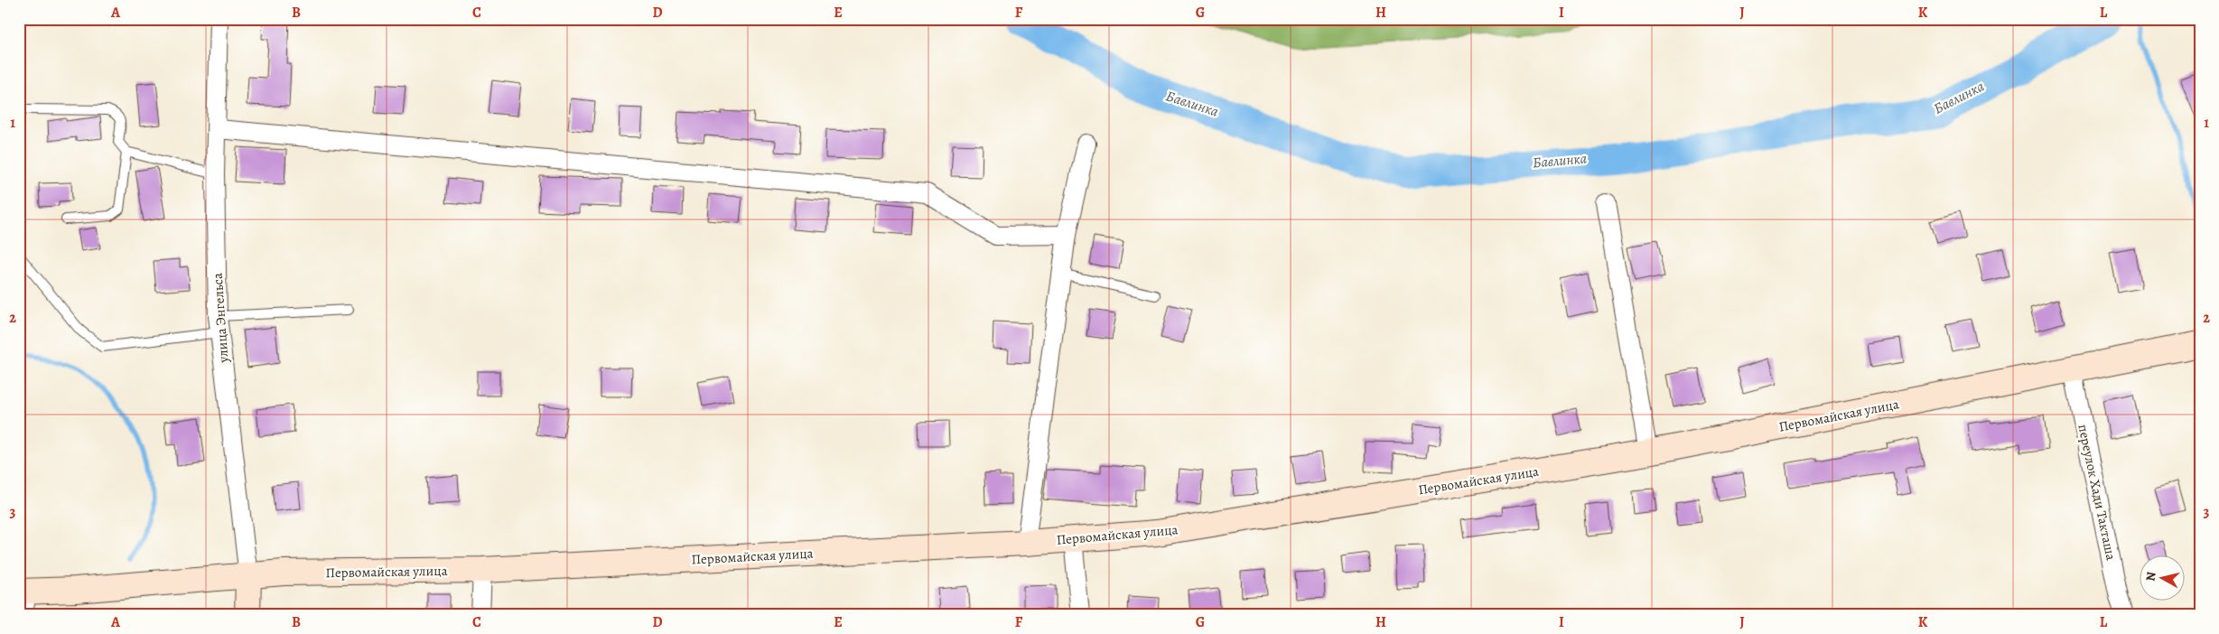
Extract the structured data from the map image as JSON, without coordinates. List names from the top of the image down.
{
  "streets": {
    "street": ["улица Энгельса", "Первомайская улица", "переулок Хади Такташа"]
  },
  "crossings": [
    ["улица Энгельса", "Первомайская улица"],
    ["Первомайская улица", "переулок Хади Такташа"]
  ],
  "water": ["Бавлинка"],
  "north": "left",
  "grid": {
    "columns": [
      "A",
      "B",
      "C",
      "D",
      "E",
      "F",
      "G",
      "H",
      "I",
      "J",
      "K",
      "L"
    ],
    "rows": ["1", "2", "3"]
  }
}
